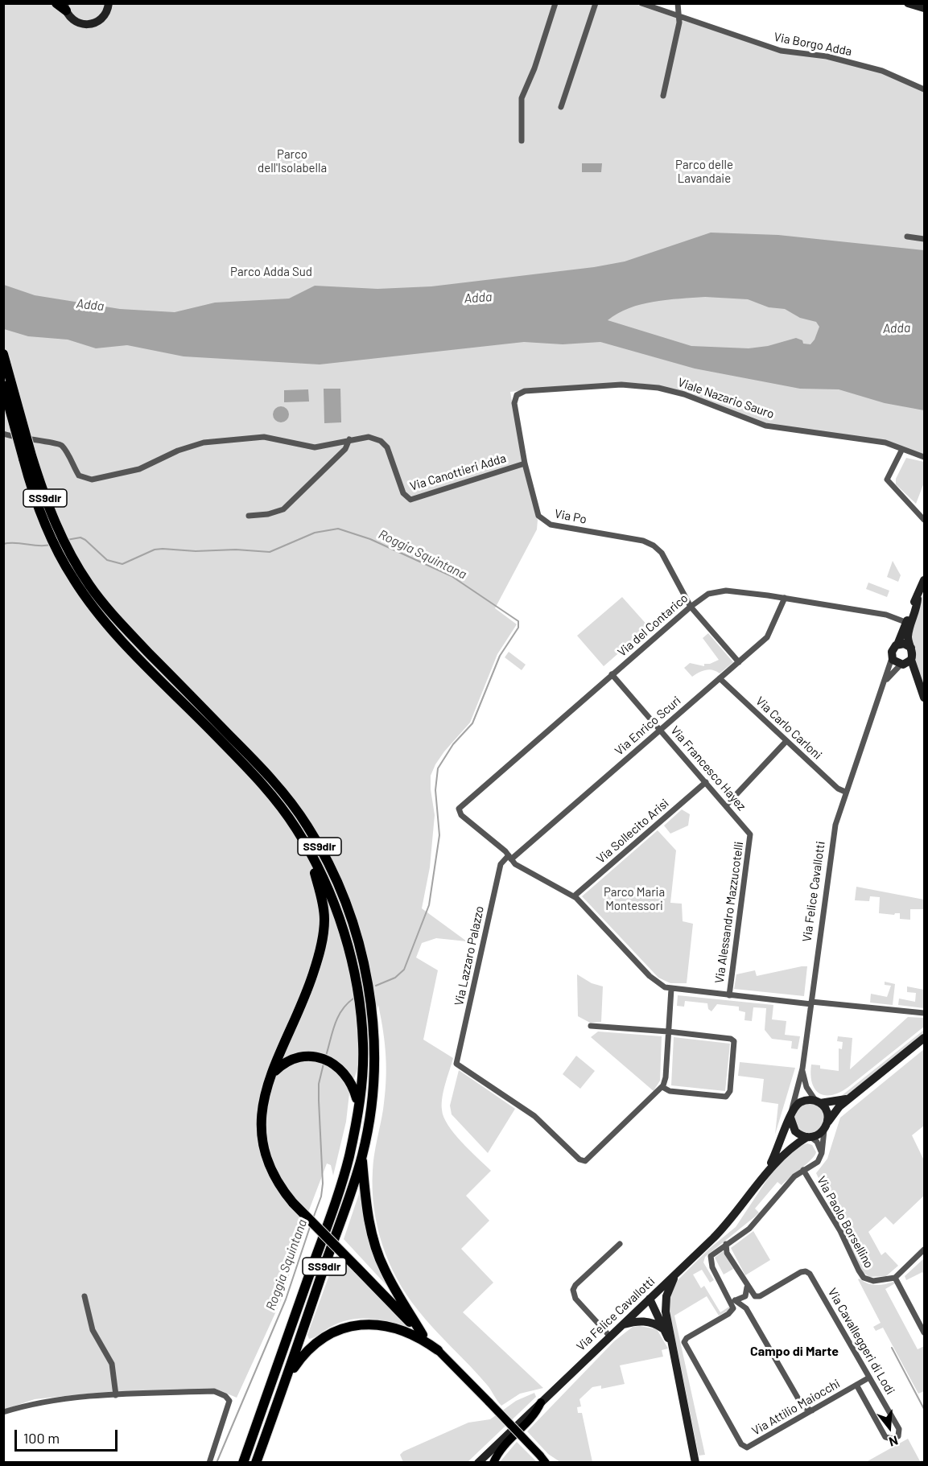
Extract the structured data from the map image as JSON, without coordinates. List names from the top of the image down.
{
  "streets": {
    "highway": ["SS9dir"],
    "street": [
      "Via Borgo Adda",
      "Viale Nazario Sauro",
      "Via Canottieri Adda",
      "Via Po",
      "Via del Contarico",
      "Via Enrico Scuri",
      "Via Carlo Carloni",
      "Via Francesco Hayez",
      "Via Sollecito Arisi",
      "Via Felice Cavallotti",
      "Via Alessandro Mazzucotelli",
      "Via Lazzaro Palazzo",
      "Via Paolo Borsellino",
      "Via Cavalleggeri di Lodi",
      "Via Attilio Maiocchi"
    ]
  },
  "crossings": [
    ["Viale Nazario Sauro", "Via Po"],
    ["Via Canottieri Adda", "Via Po"],
    ["Via Po", "Via del Contarico"],
    ["Via del Contarico", "Via Enrico Scuri"],
    ["Via del Contarico", "Via Francesco Hayez"],
    ["Via del Contarico", "Via Lazzaro Palazzo"],
    ["Via Enrico Scuri", "Via Carlo Carloni"],
    ["Via Enrico Scuri", "Via Francesco Hayez"],
    ["Via Enrico Scuri", "Via Lazzaro Palazzo"],
    ["Via Carlo Carloni", "Via Felice Cavallotti"],
    ["Via Francesco Hayez", "Via Sollecito Arisi"],
    ["Via Francesco Hayez", "Via Alessandro Mazzucotelli"],
    ["Via Cavalleggeri di Lodi", "Via Attilio Maiocchi"]
  ],
  "districts": ["Campo di Marte"],
  "water": ["Adda", "Roggia Squintana"],
  "parks": [
    "Parco dell'Isolabella",
    "Parco delle Lavandaie",
    "Parco Adda Sud",
    "Parco Maria Montessori"
  ],
  "scale_bar": "100 m",
  "north": "bottom"
}
